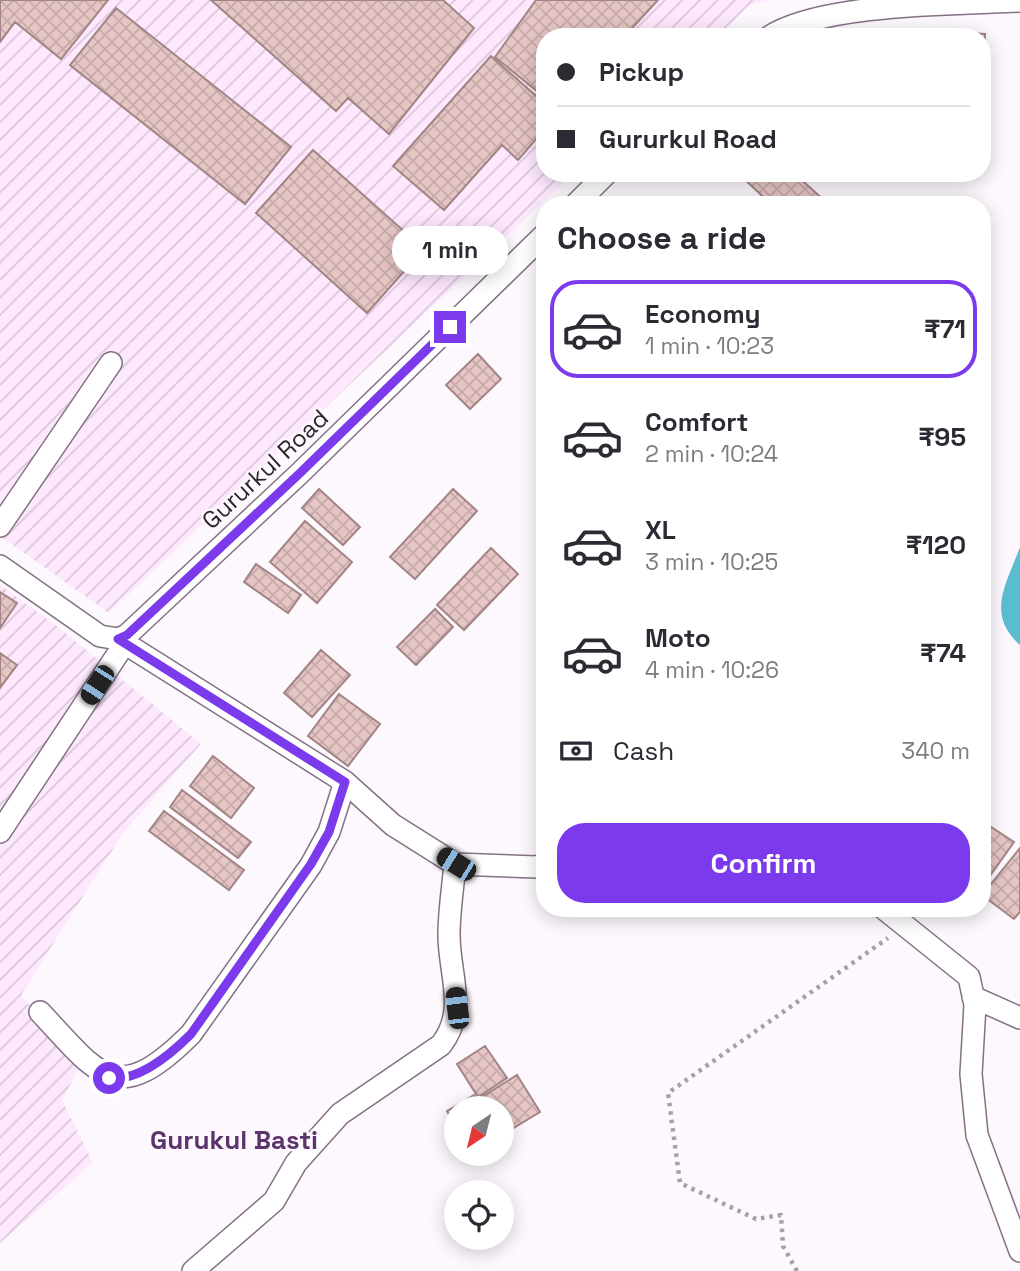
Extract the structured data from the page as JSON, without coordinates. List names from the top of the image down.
{
  "streets": {
    "street": ["Gururkul Road"]
  },
  "districts": ["Gurukul Basti"],
  "north": "bottom left",
  "page": {
    "banner": ["Pickup", "Gururkul Road"],
    "heading": "Choose a ride",
    "bubble": "1 min",
    "list": [
      {
        "name": "Economy",
        "note": "1 min · 10:23",
        "value": "₹71"
      },
      {
        "name": "Comfort",
        "note": "2 min · 10:24",
        "value": "₹95"
      },
      {
        "name": "XL",
        "note": "3 min · 10:25",
        "value": "₹120"
      },
      {
        "name": "Moto",
        "note": "4 min · 10:26",
        "value": "₹74"
      }
    ],
    "pay": ["Cash", "340 m"],
    "buttons": "Confirm"
  }
}
